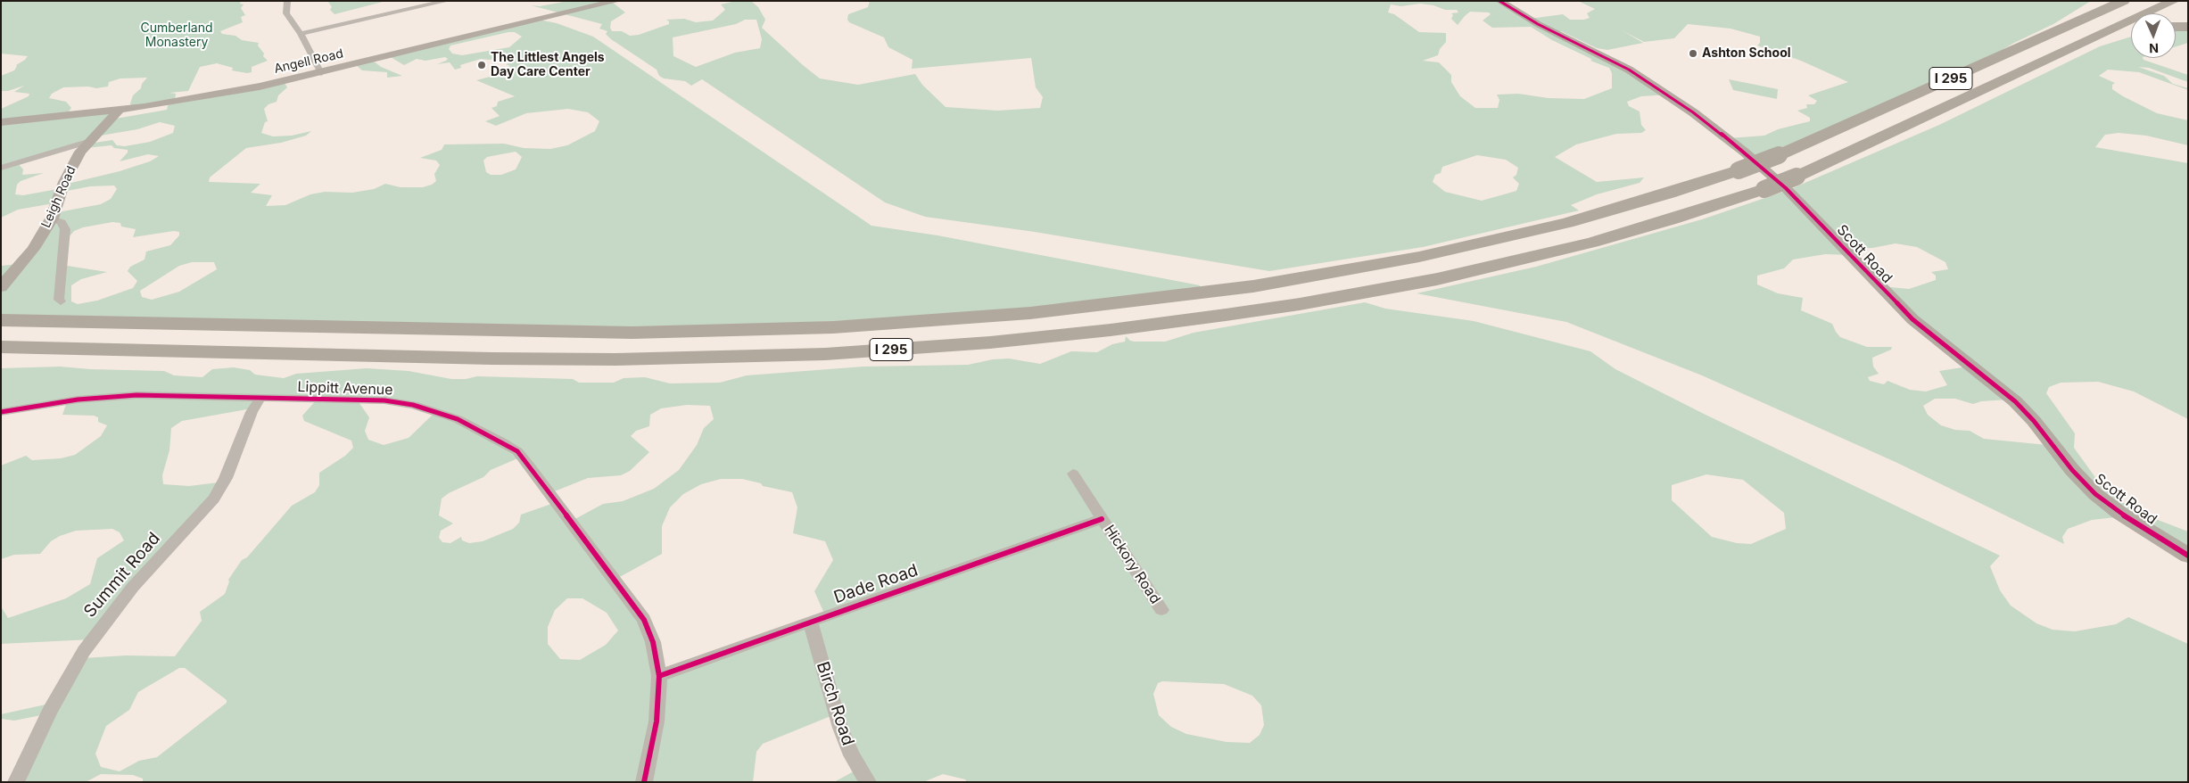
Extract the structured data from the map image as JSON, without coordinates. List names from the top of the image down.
{
  "streets": {
    "highway": ["I 295"],
    "street": [
      "Angell Road",
      "Leigh Road",
      "Scott Road",
      "Lippitt Avenue",
      "Hickory Road",
      "Summit Road",
      "Dade Road",
      "Birch Road"
    ]
  },
  "crossings": [
    ["Angell Road", "Leigh Road"],
    ["Lippitt Avenue", "Summit Road"],
    ["Lippitt Avenue", "Dade Road"],
    ["Hickory Road", "Dade Road"],
    ["Dade Road", "Birch Road"]
  ],
  "parks": ["Cumberland Monastery"],
  "places": ["Ashton School", "The Littlest Angels Day Care Center"],
  "north": "bottom"
}
